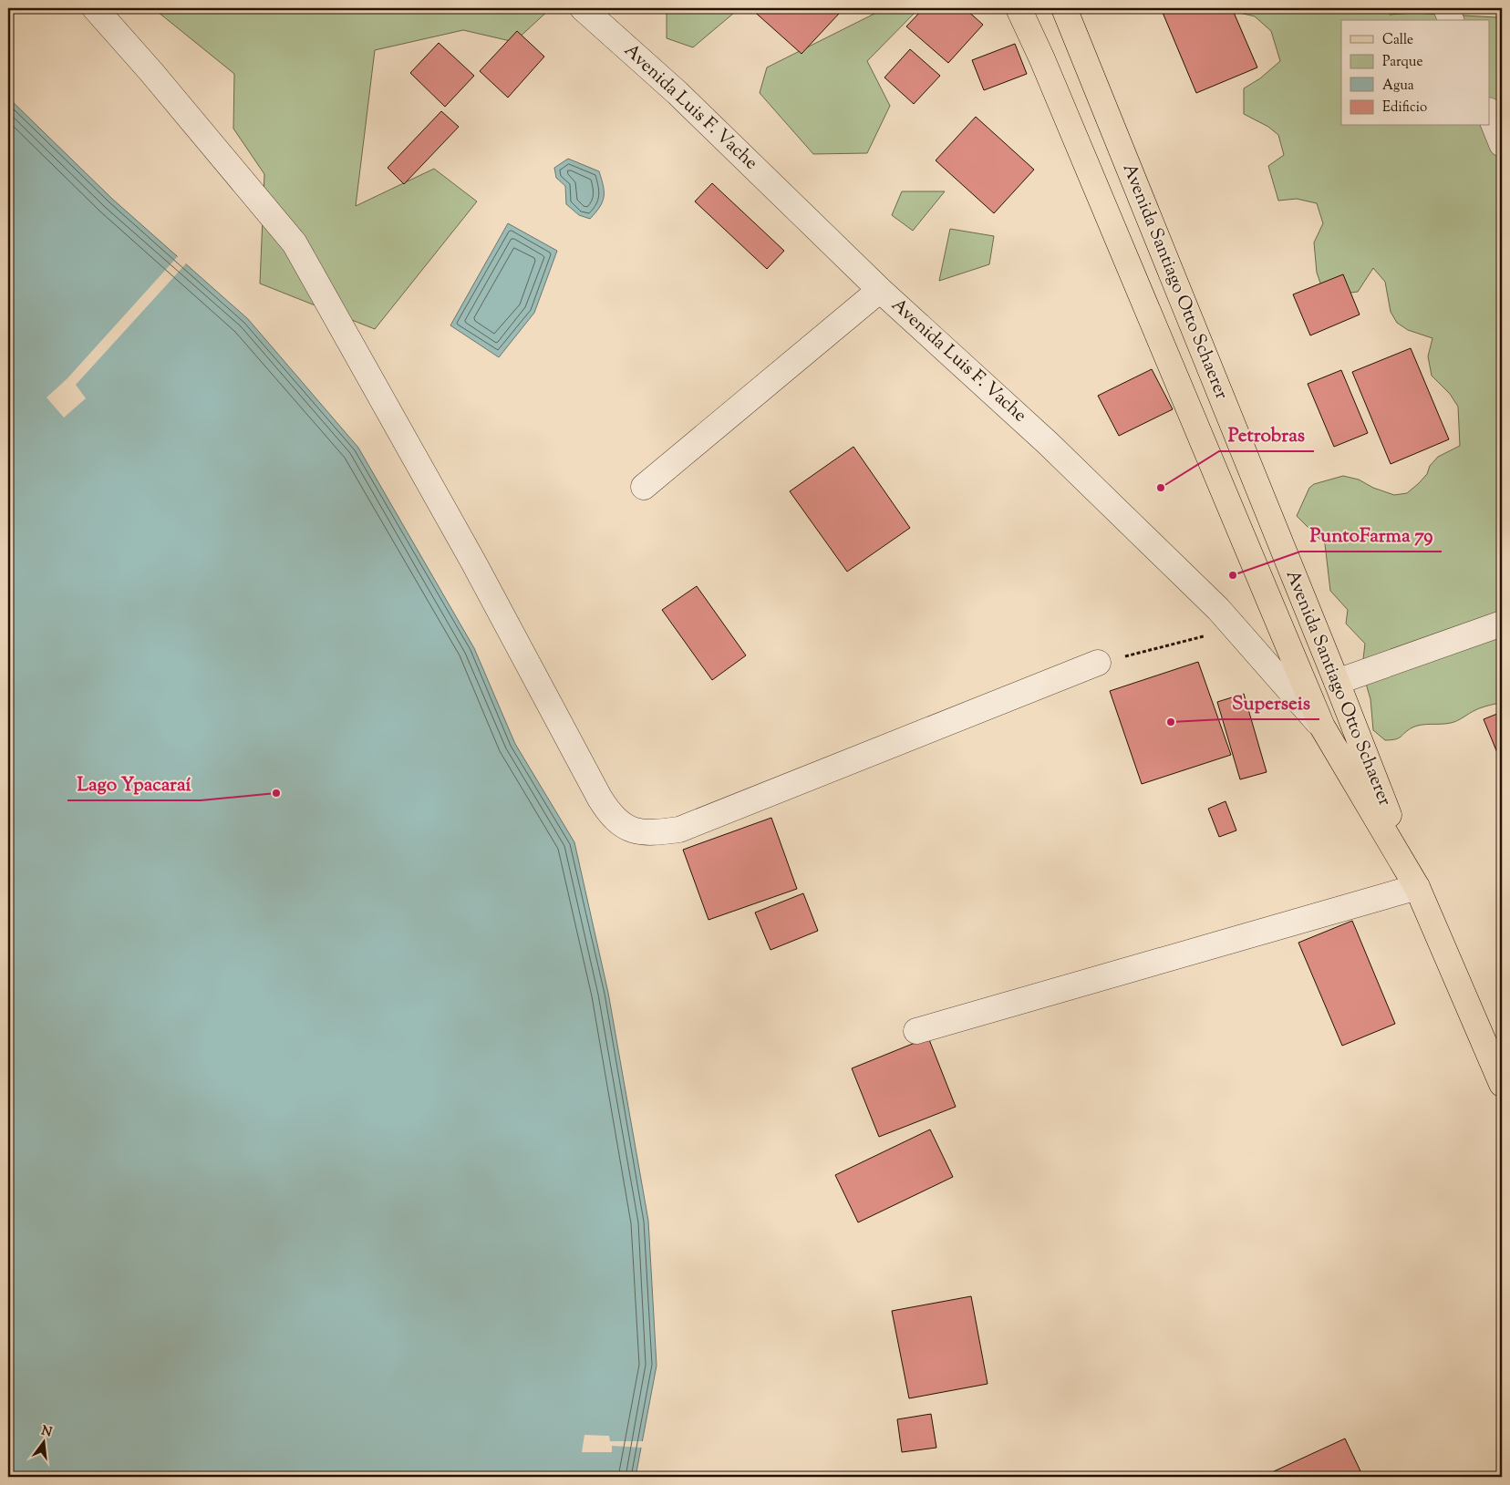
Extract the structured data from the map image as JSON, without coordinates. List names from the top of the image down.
{
  "streets": {
    "main road": ["Avenida Santiago Otto Schaerer"],
    "street": ["Avenida Luis F. Vache"]
  },
  "crossings": [
    ["Avenida Luis F. Vache", "Avenida Santiago Otto Schaerer"]
  ],
  "places": [
    "Petrobras",
    "PuntoFarma 79",
    "Superseis",
    "Lago Ypacaraí"
  ],
  "legend": [
    "Calle",
    "Parque",
    "Agua",
    "Edificio"
  ],
  "north": "top"
}
